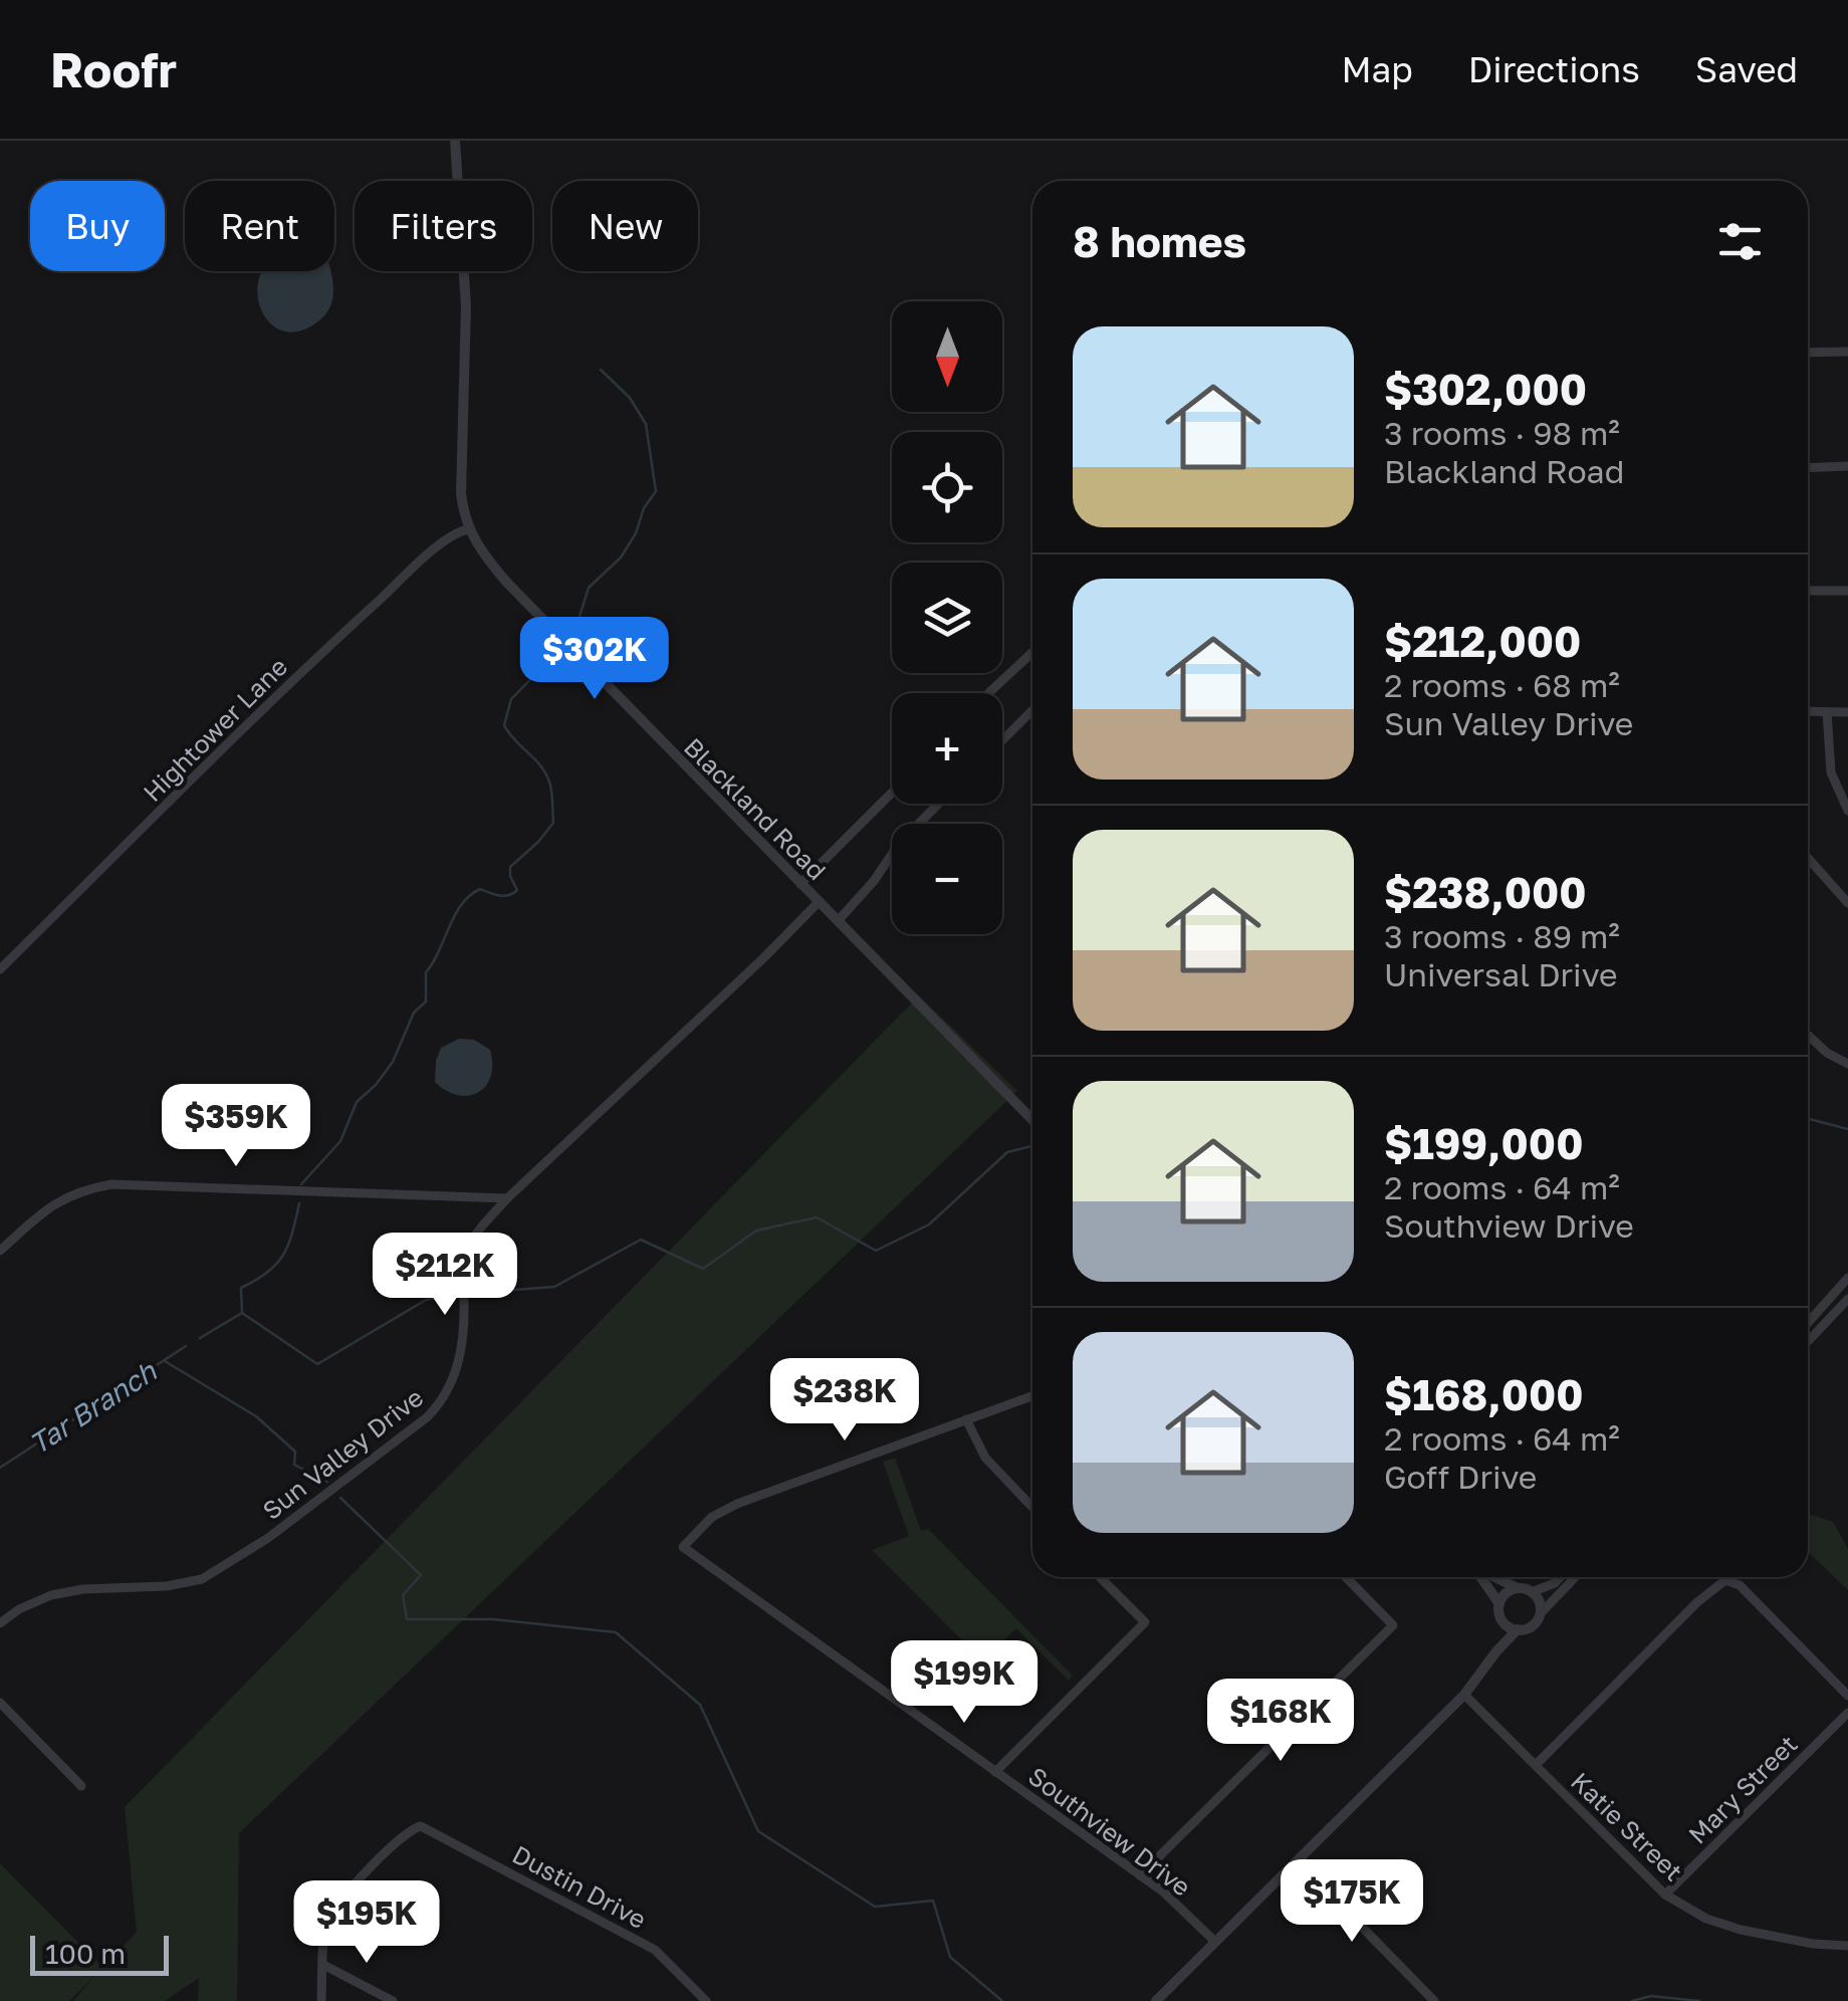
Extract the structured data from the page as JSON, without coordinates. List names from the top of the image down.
{
  "streets": {
    "street": [
      "Hightower Lane",
      "Blackland Road",
      "Sun Valley Drive",
      "Mary Street",
      "Katie Street",
      "Southview Drive",
      "Dustin Drive"
    ]
  },
  "crossings": [
    ["Hightower Lane", "Blackland Road"],
    ["Blackland Road", "Sun Valley Drive"],
    ["Mary Street", "Katie Street"]
  ],
  "water": ["Tar Branch"],
  "scale_bar": "100 m",
  "north": "bottom",
  "page": {
    "header": "Roofr",
    "nav": ["Map", "Directions", "Saved"],
    "chip": [
      "Buy",
      "Rent",
      "Filters",
      "New"
    ],
    "heading": "8 homes",
    "map_buttons": ["+", "−"],
    "list": [
      {
        "name": "$302,000",
        "note": "3 rooms · 98 m² · Blackland Road"
      },
      {
        "name": "$212,000",
        "note": "2 rooms · 68 m² · Sun Valley Drive"
      },
      {
        "name": "$238,000",
        "note": "3 rooms · 89 m² · Universal Drive"
      },
      {
        "name": "$199,000",
        "note": "2 rooms · 64 m² · Southview Drive"
      },
      {
        "name": "$168,000",
        "note": "2 rooms · 64 m² · Goff Drive"
      }
    ],
    "price": [
      "$302K",
      "$359K",
      "$212K",
      "$238K",
      "$199K",
      "$168K",
      "$175K",
      "$195K"
    ],
    "scale": "100 m"
  }
}
